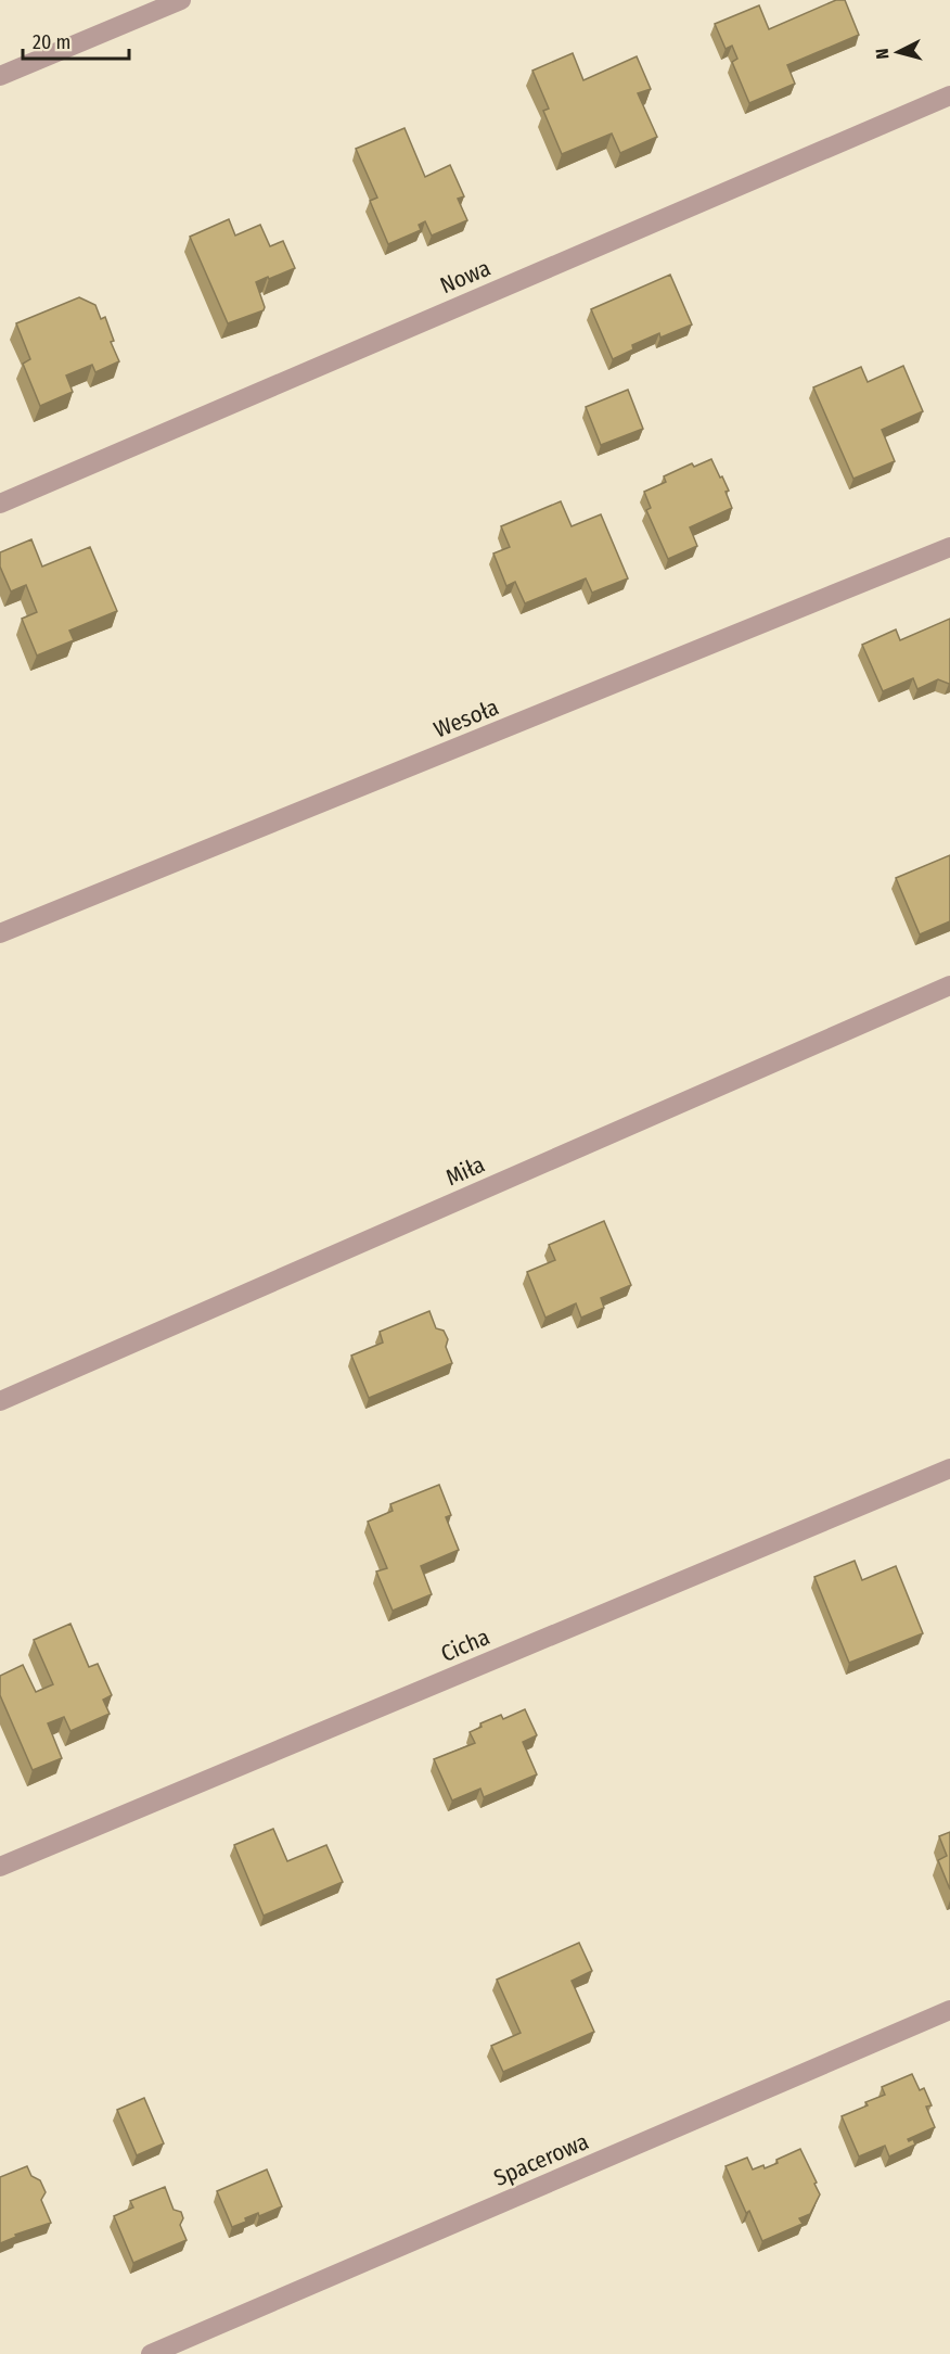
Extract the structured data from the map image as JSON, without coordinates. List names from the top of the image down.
{
  "streets": {
    "street": [
      "Nowa",
      "Wesoła",
      "Miła",
      "Cicha",
      "Spacerowa"
    ]
  },
  "scale_bar": "20 m",
  "north": "left"
}
